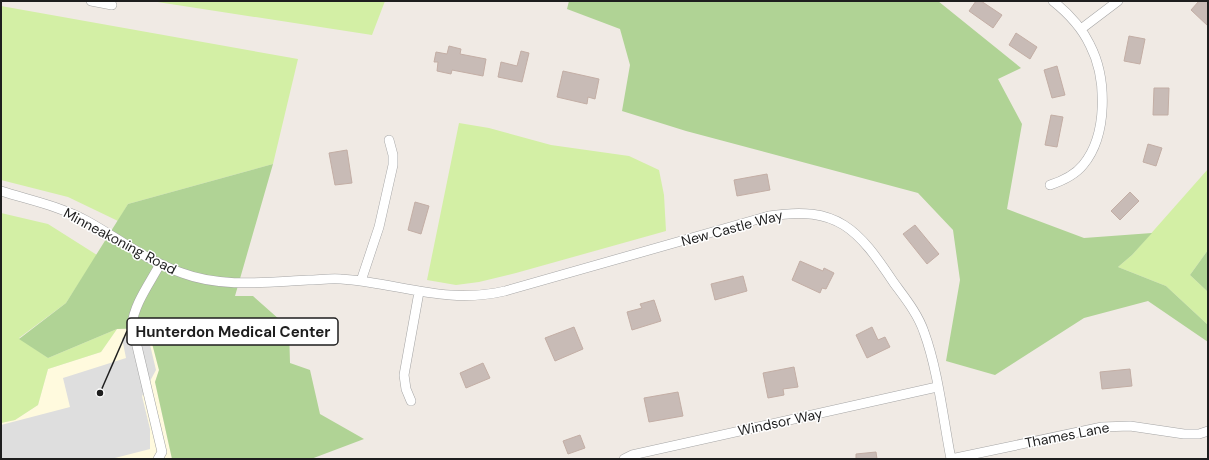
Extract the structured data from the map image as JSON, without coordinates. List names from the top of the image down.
{
  "streets": {
    "street": [
      "New Castle Way",
      "Minneakoning Road",
      "Windsor Way",
      "Thames Lane"
    ]
  },
  "crossings": [
    ["New Castle Way", "Minneakoning Road"],
    ["New Castle Way", "Windsor Way"],
    ["New Castle Way", "Thames Lane"]
  ],
  "places": ["Hunterdon Medical Center"]
}
